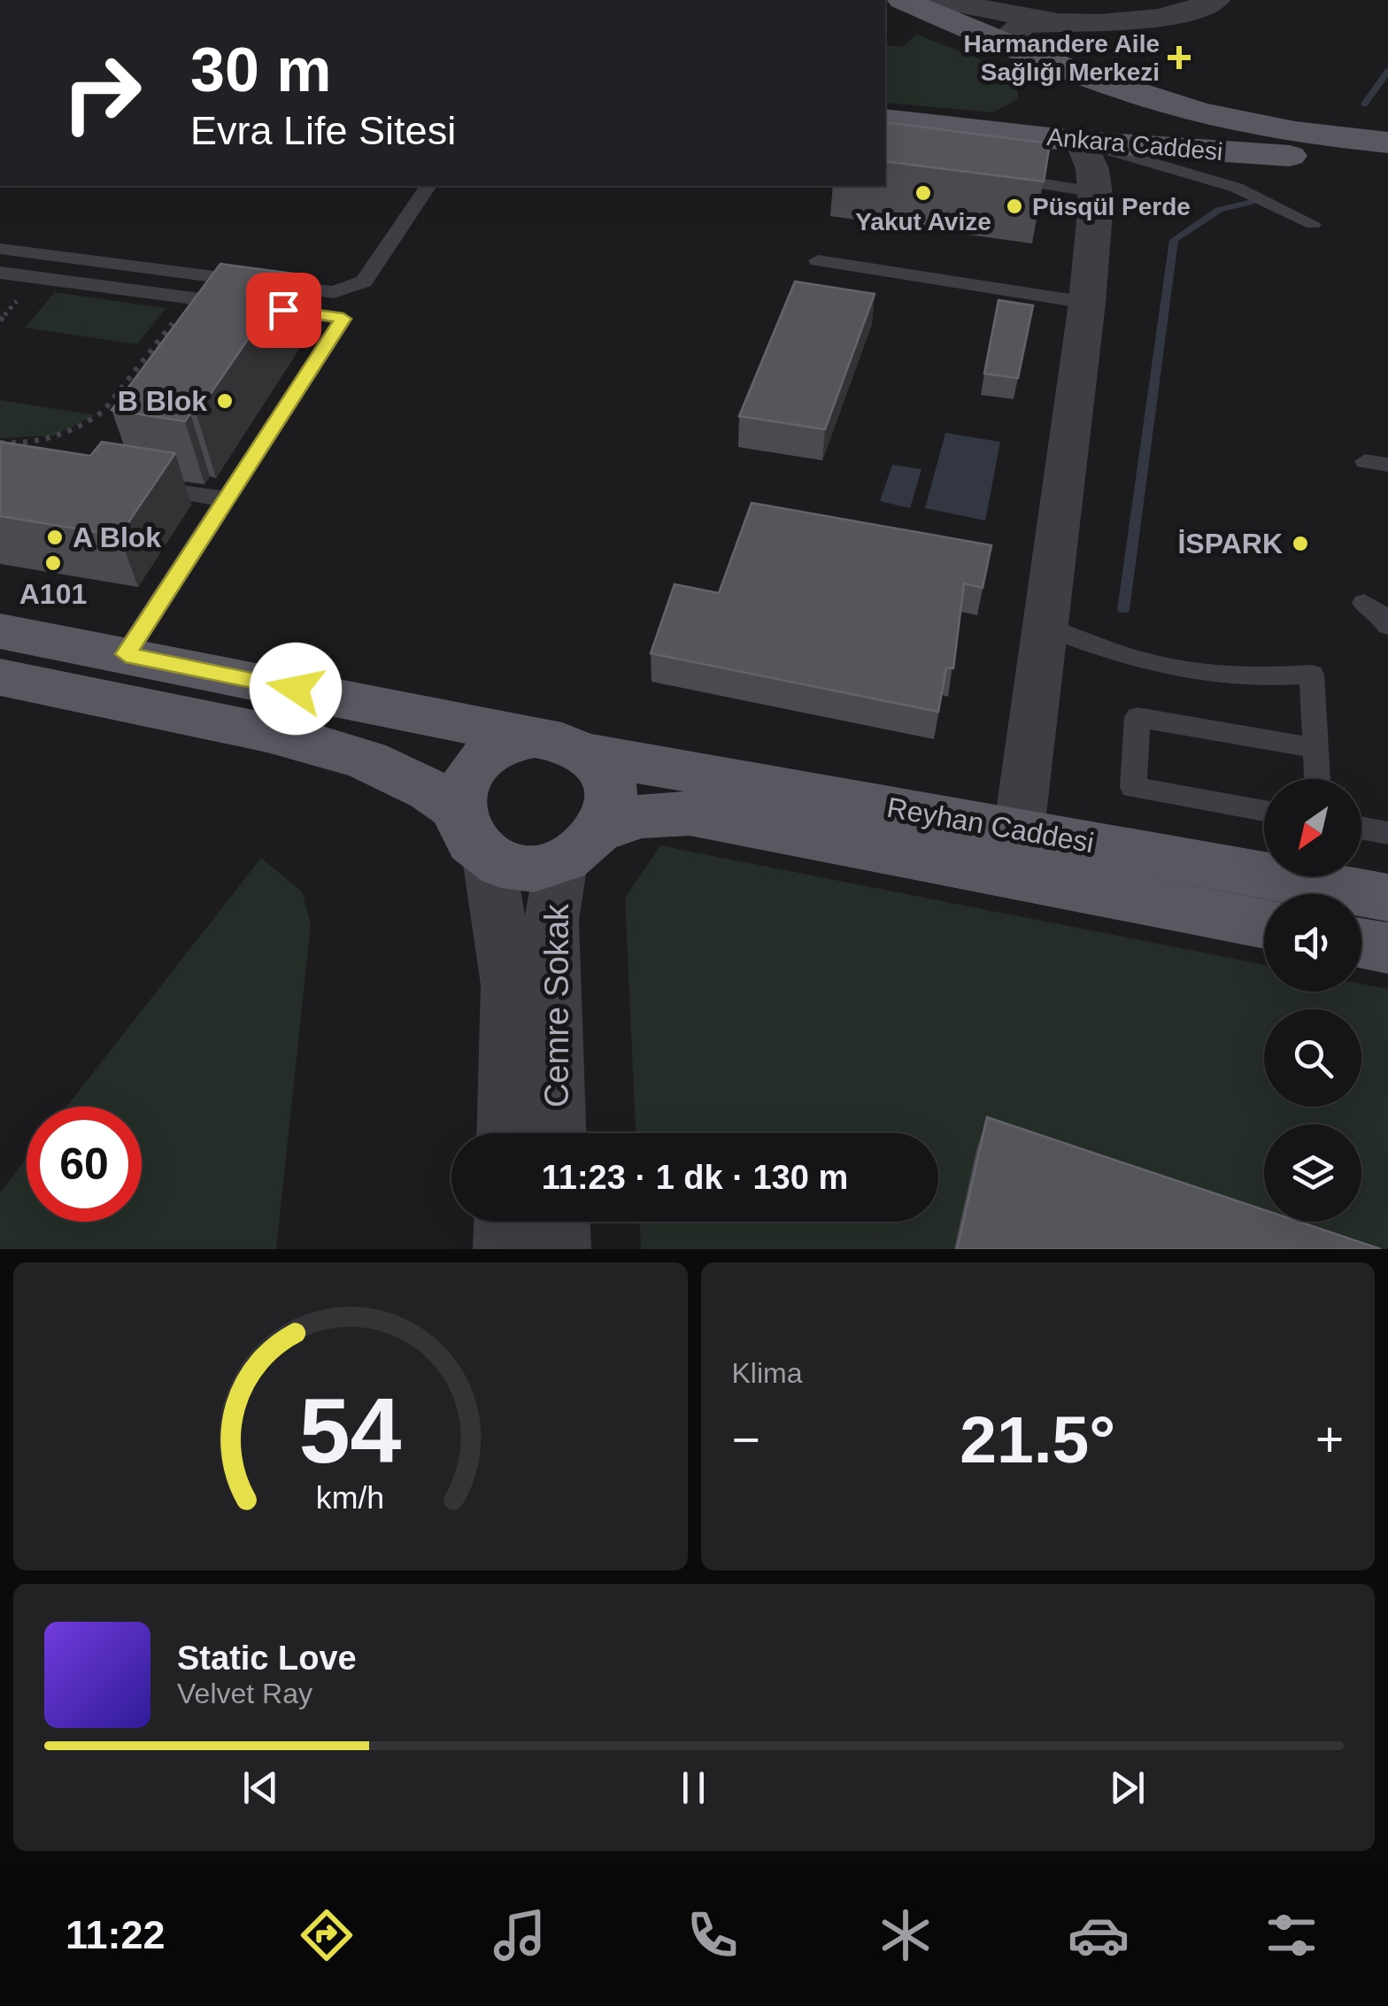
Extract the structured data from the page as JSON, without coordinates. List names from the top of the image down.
{
  "streets": {
    "main road": ["Ankara Caddesi", "Reyhan Caddesi"],
    "street": ["Cemre Sokak"]
  },
  "crossings": [
    ["Reyhan Caddesi", "Cemre Sokak"]
  ],
  "places": {
    "health": ["Harmandere Aile Sağlığı Merkezi"],
    "other": [
      "Yakut Avize",
      "Püsqül Perde",
      "B Blok",
      "A Blok",
      "İSPARK",
      "A101"
    ]
  },
  "north": "bottom left",
  "page": {
    "turn": ["30 m", "Evra Life Sitesi"],
    "limit": "60",
    "trip": "11:23 · 1 dk · 130 m",
    "tile": "Klima",
    "heat": ["−", "21.5°", "+"],
    "song": ["Static Love", "Velvet Ray"],
    "tabs": "11:22",
    "gauge": ["54", "km/h"]
  }
}
